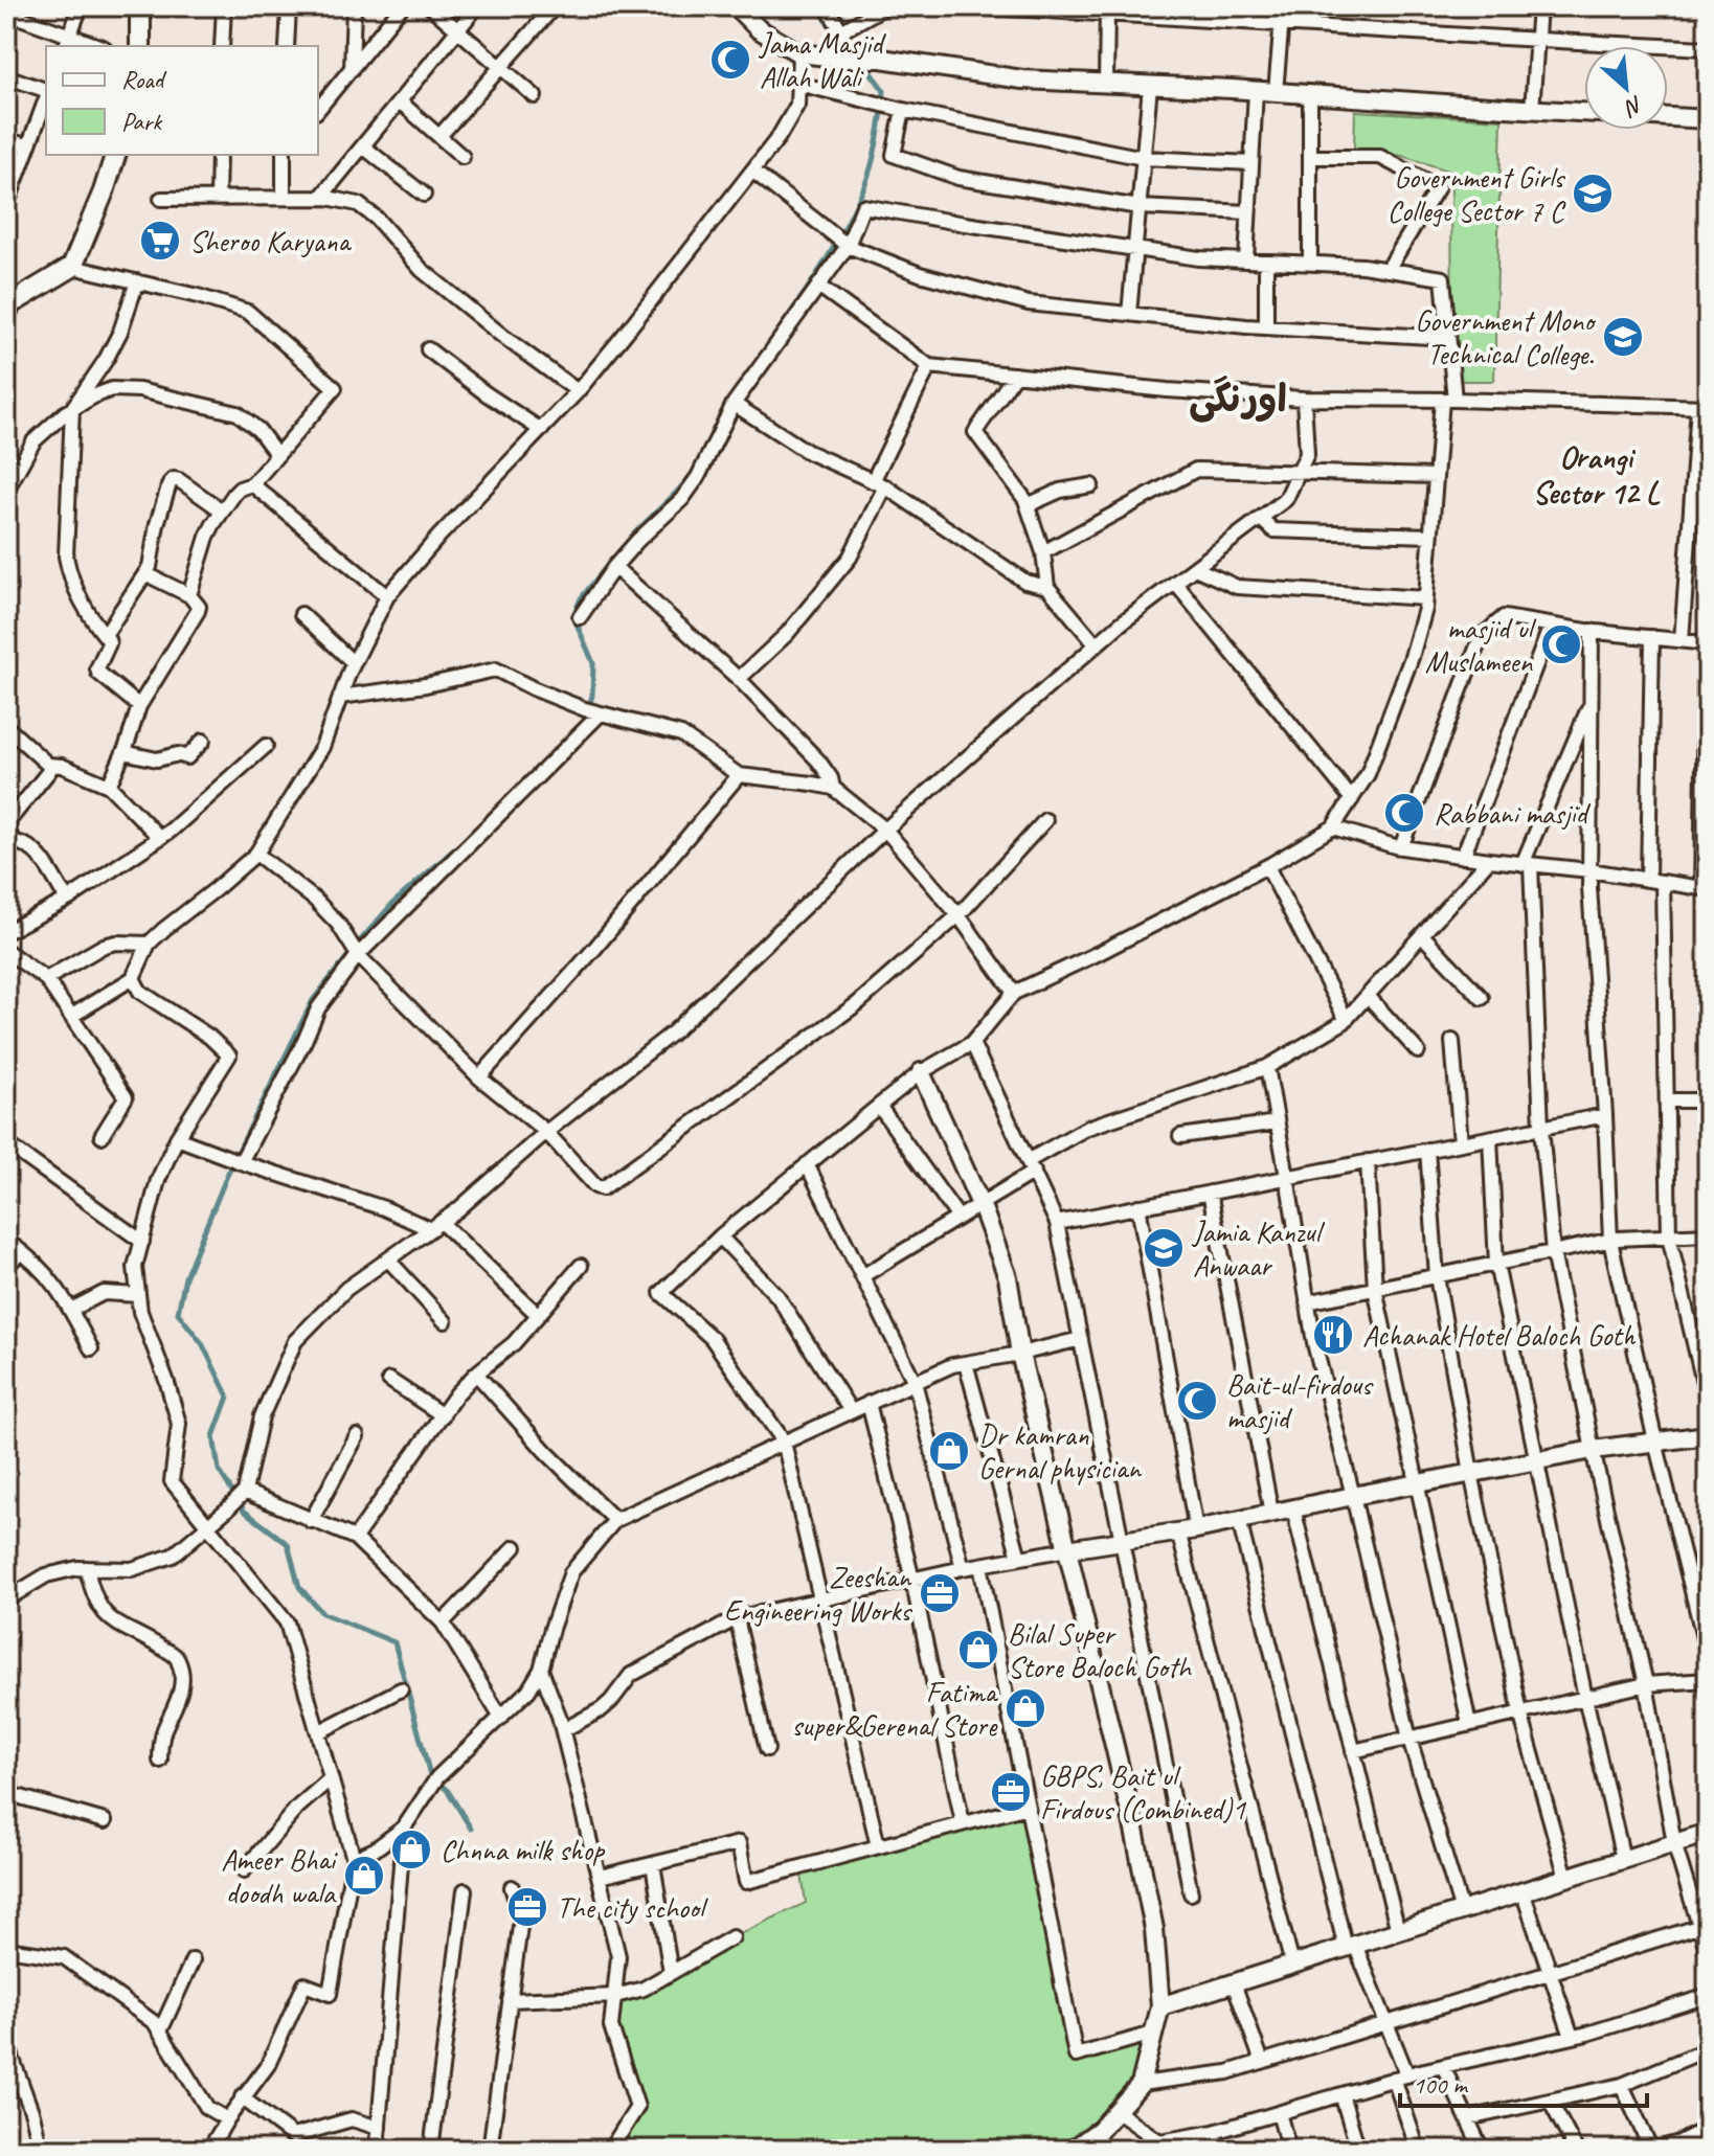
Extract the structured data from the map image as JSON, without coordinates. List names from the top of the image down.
{
  "districts": ["اورنگی", "Orangi Sector 12 L"],
  "places": {
    "mosque": [
      "Jama Masjid Allah Wali",
      "masjid ul Muslameen",
      "Rabbani masjid",
      "Bait-ul-firdous masjid"
    ],
    "school or university": ["Government Girls College Sector 7 C", "Government Mono Technical College.", "Jamia Kanzul Anwaar"],
    "supermarket": ["Sheroo Karyana"],
    "restaurant": ["Achanak Hotel Baloch Goth"],
    "shop": [
      "Dr kamran Gernal physician",
      "Bilal Super Store Baloch Goth",
      "Fatima super&Gerenal Store",
      "Chnna milk shop",
      "Ameer Bhai doodh wala"
    ],
    "office": ["Zeeshan Engineering Works", "GBPS, Bait ul Firdous (Combined)1", "The city school"]
  },
  "legend": ["Road", "Park"],
  "scale_bar": "100 m",
  "north": "bottom right"
}
